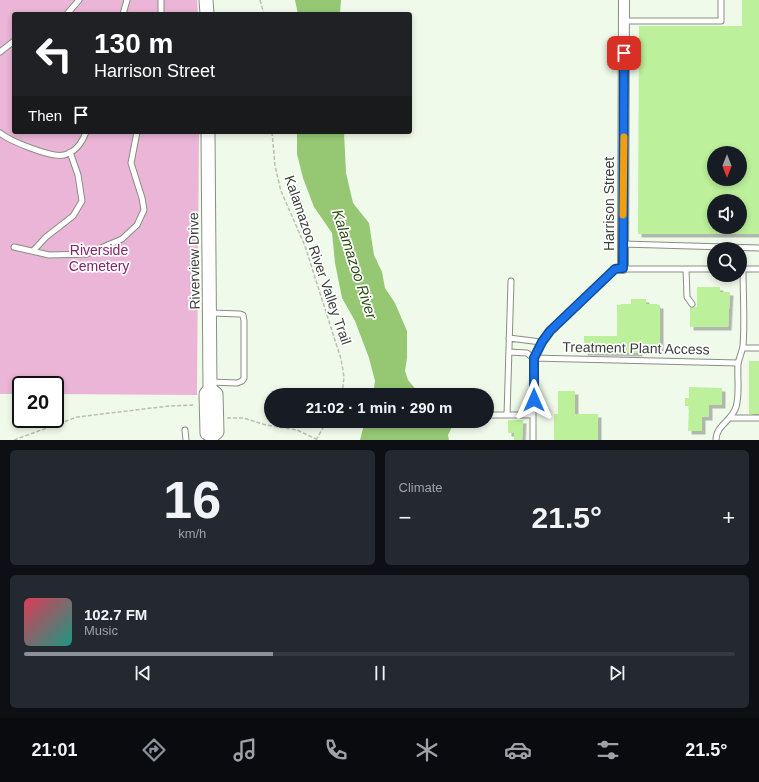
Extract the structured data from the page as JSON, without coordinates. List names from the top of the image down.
{
  "streets": {
    "street": ["Harrison Street", "Riverview Drive"],
    "lane": ["Treatment Plant Access"],
    "path": ["Kalamazoo River Valley Trail"]
  },
  "crossings": [
    ["Harrison Street", "Treatment Plant Access"]
  ],
  "water": ["Kalamazoo River"],
  "parks": ["Riverside Cemetery"],
  "north": "bottom",
  "page": {
    "turn": ["130 m", "Harrison Street"],
    "then": "Then",
    "limit": "20",
    "trip": "21:02 · 1 min · 290 m",
    "tile": [
      ["16", "km/h"],
      "Climate"
    ],
    "heat": ["−", "21.5°", "+"],
    "song": ["102.7 FM", "Music"],
    "tabs": ["21:01", "21.5°"]
  }
}
